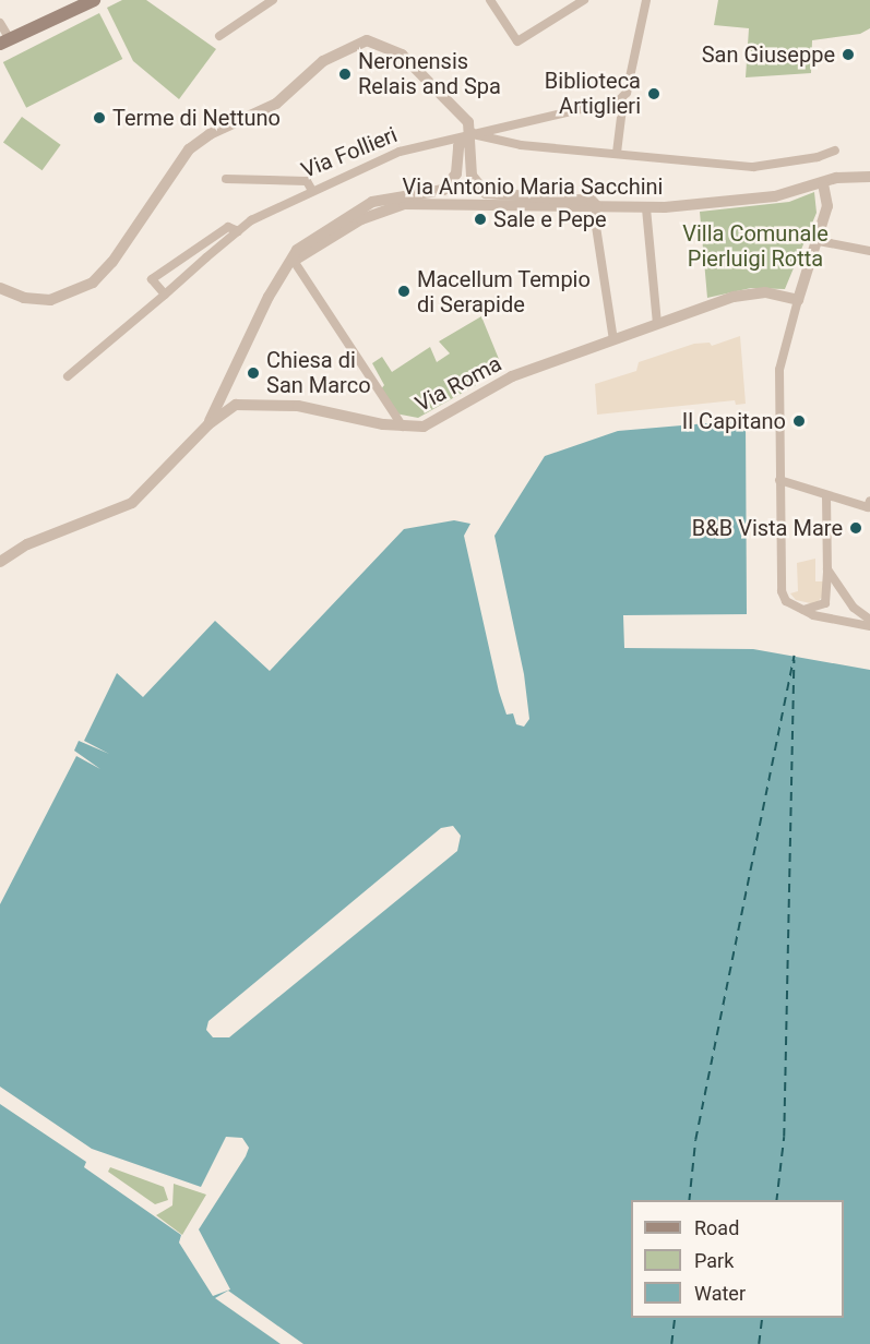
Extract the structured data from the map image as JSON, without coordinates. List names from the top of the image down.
{
  "streets": {
    "street": ["Via Follieri", "Via Antonio Maria Sacchini", "Via Roma"]
  },
  "parks": ["Villa Comunale Pierluigi Rotta"],
  "places": [
    "San Giuseppe",
    "Neronensis Relais and Spa",
    "Biblioteca Artiglieri",
    "Terme di Nettuno",
    "Sale e Pepe",
    "Macellum Tempio di Serapide",
    "Chiesa di San Marco",
    "Il Capitano",
    "B&B Vista Mare"
  ],
  "legend": ["Road", "Park", "Water"]
}
